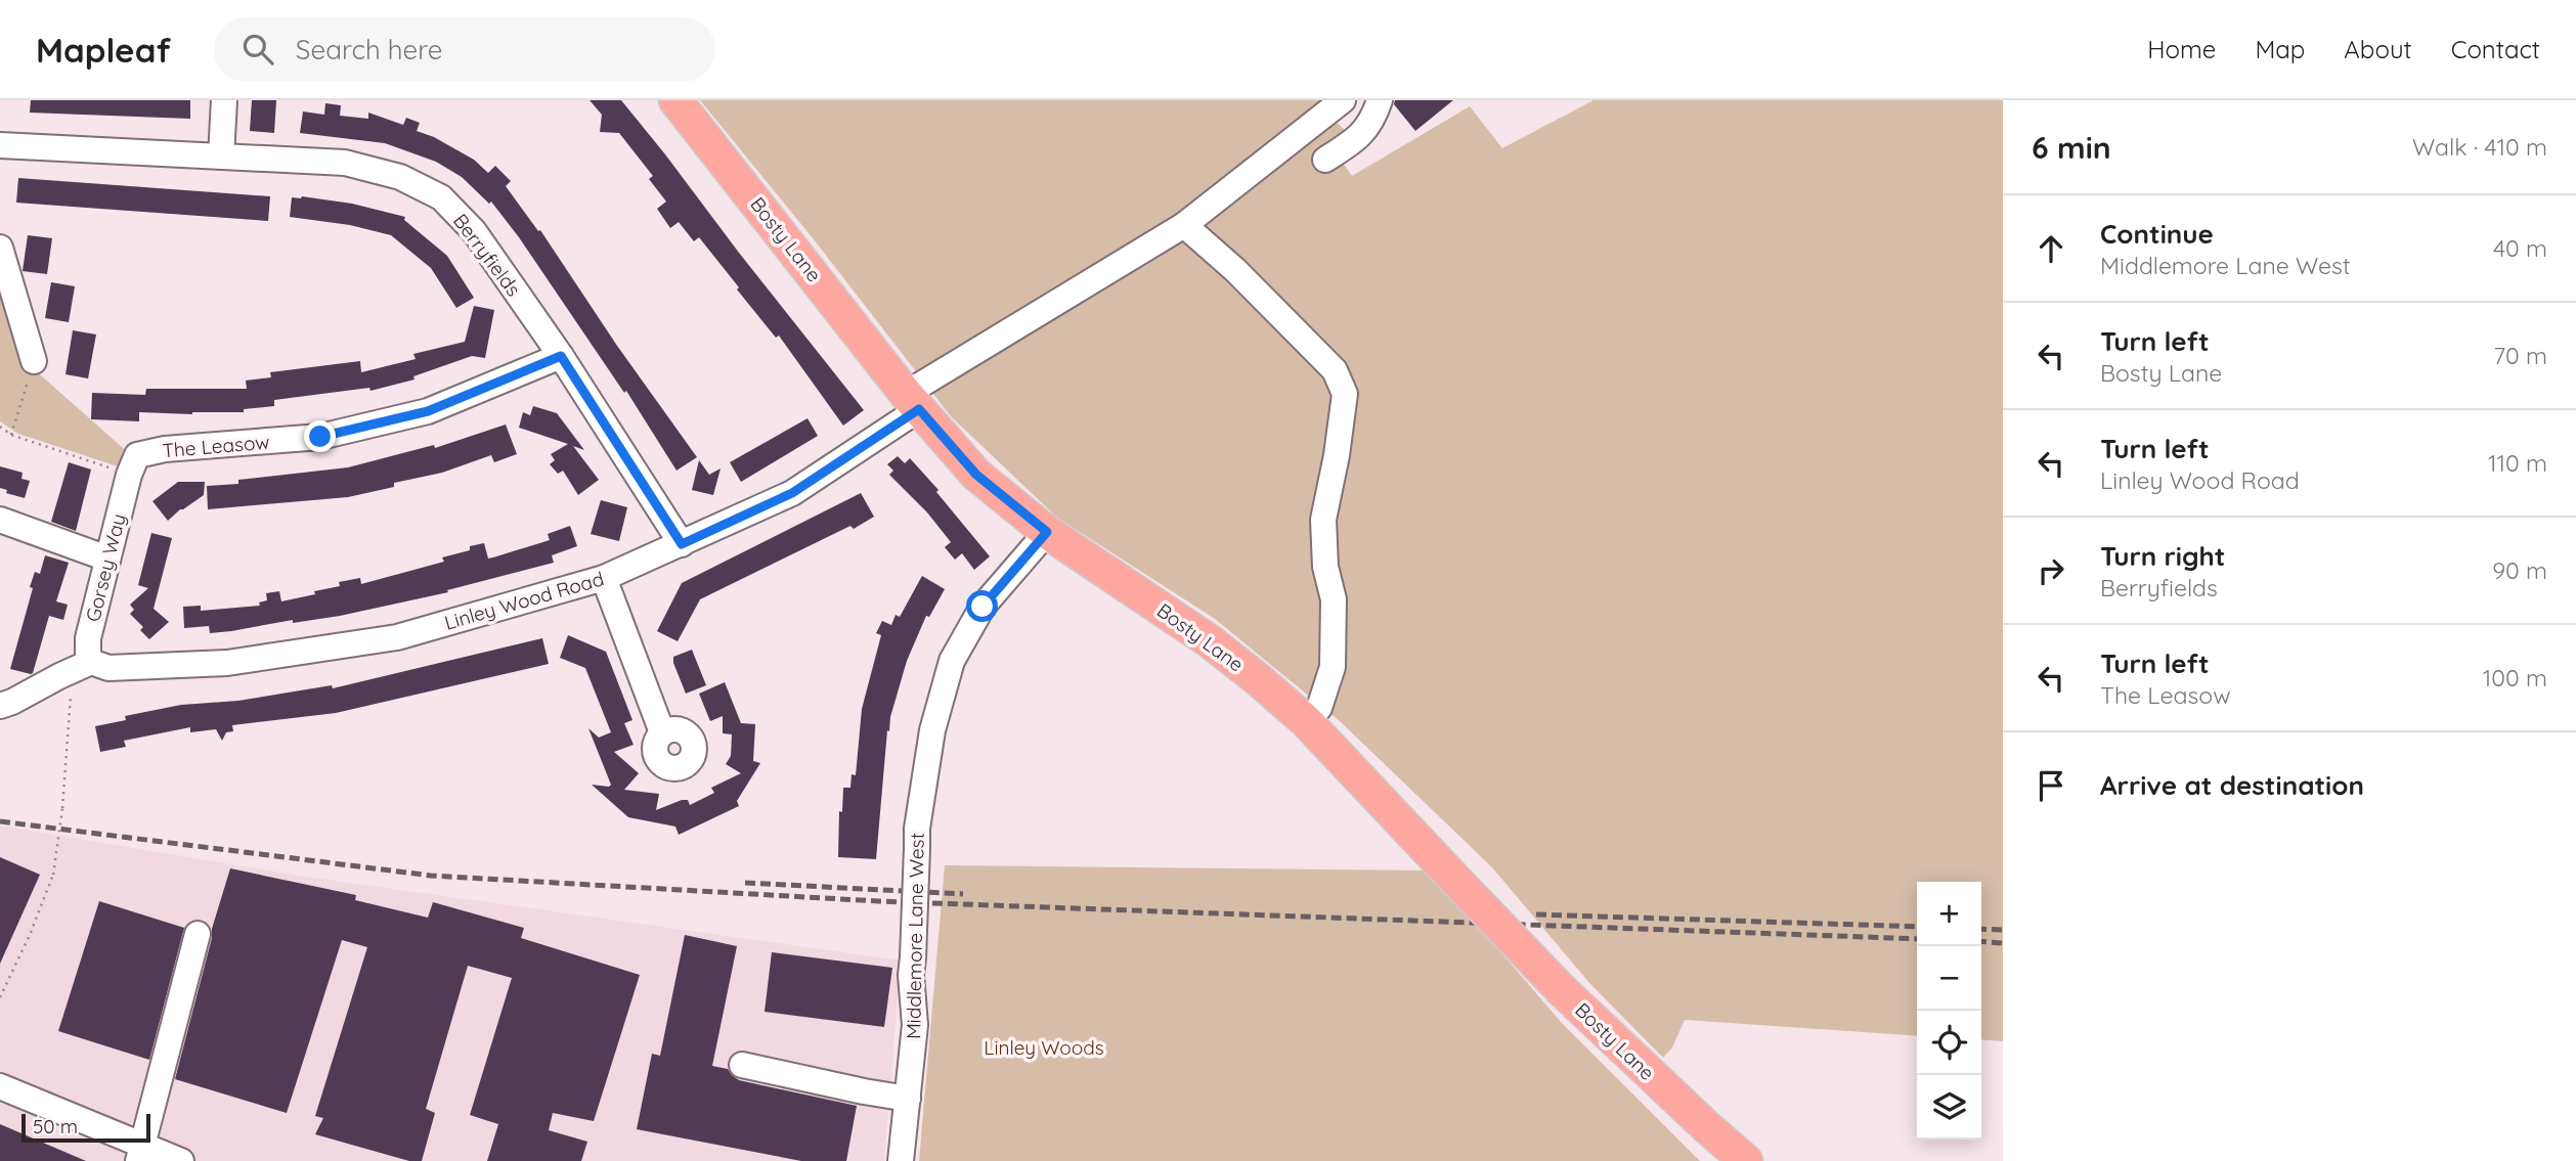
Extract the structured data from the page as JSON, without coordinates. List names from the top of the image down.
{
  "streets": {
    "main road": ["Bosty Lane"],
    "street": [
      "Berryfields",
      "The Leasow",
      "Gorsey Way",
      "Linley Wood Road",
      "Middlemore Lane West"
    ]
  },
  "crossings": [
    ["Bosty Lane", "Linley Wood Road"],
    ["Bosty Lane", "Middlemore Lane West"],
    ["Berryfields", "The Leasow"],
    ["Berryfields", "Linley Wood Road"],
    ["The Leasow", "Gorsey Way"],
    ["Gorsey Way", "Linley Wood Road"]
  ],
  "parks": ["Linley Woods"],
  "scale_bar": "50 m",
  "page": {
    "header": "Mapleaf",
    "search": "Search here",
    "nav": [
      "Home",
      "Map",
      "About",
      "Contact"
    ],
    "heading": ["6 min", "Walk · 410 m"],
    "list": [
      ["Continue", "Middlemore Lane West", "40 m"],
      ["Turn left", "Bosty Lane", "70 m"],
      ["Turn left", "Linley Wood Road", "110 m"],
      ["Turn right", "Berryfields", "90 m"],
      ["Turn left", "The Leasow", "100 m"],
      "Arrive at destination"
    ],
    "map_buttons": ["+", "−"],
    "scale": "50 m"
  }
}
